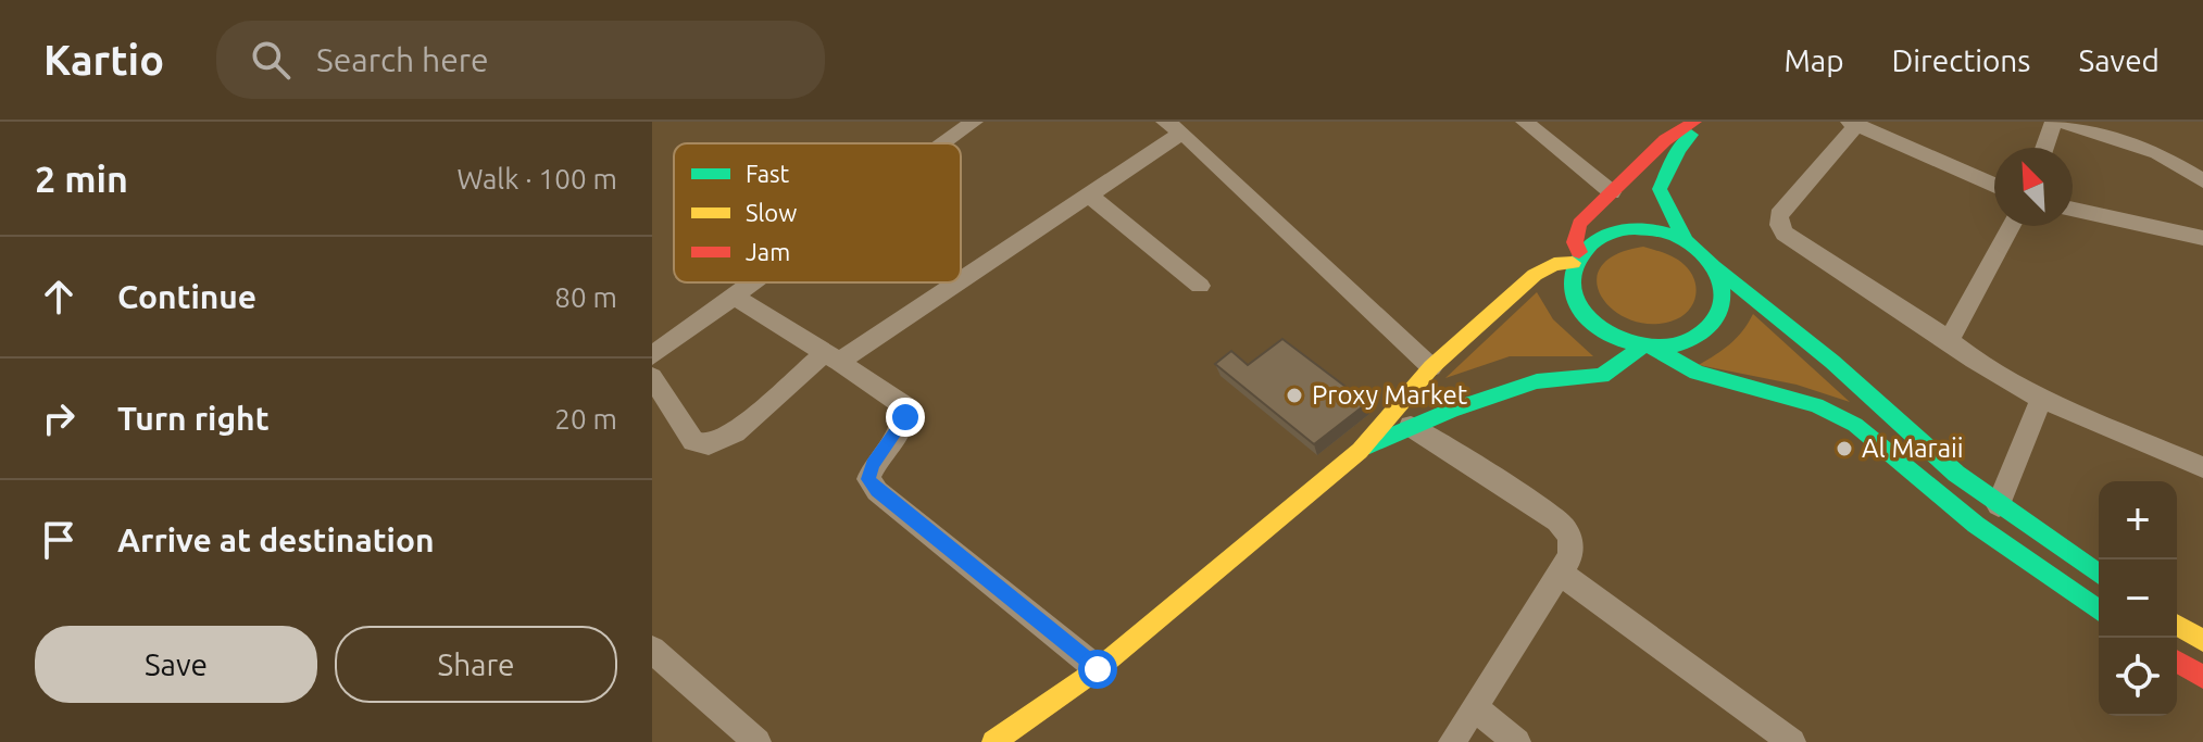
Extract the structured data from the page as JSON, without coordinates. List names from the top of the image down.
{
  "places": ["Proxy Market", "Al Maraii"],
  "legend": ["Fast", "Slow", "Jam"],
  "north": "top left",
  "page": {
    "header": "Kartio",
    "search": "Search here",
    "nav": ["Map", "Directions", "Saved"],
    "heading": ["2 min", "Walk · 100 m"],
    "list": [
      ["Continue", "80 m"],
      ["Turn right", "20 m"],
      "Arrive at destination"
    ],
    "map_buttons": ["+", "−"],
    "buttons": ["Save", "Share"]
  }
}
